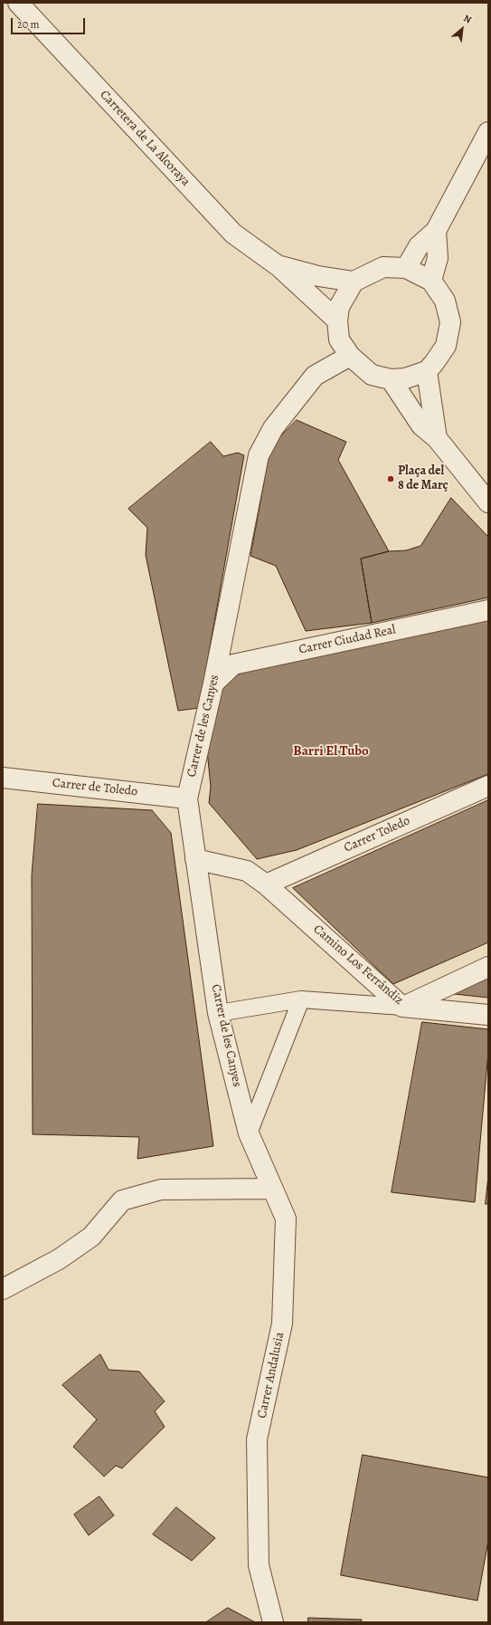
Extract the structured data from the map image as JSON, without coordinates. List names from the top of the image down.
{
  "streets": {
    "street": [
      "Carretera de La Alcoraya",
      "Carrer Ciudad Real",
      "Carrer de les Canyes",
      "Carrer de Toledo",
      "Carrer Toledo",
      "Camino Los Ferrándiz",
      "Carrer Andalusia"
    ]
  },
  "crossings": [
    ["Carretera de La Alcoraya", "Carrer de les Canyes"],
    ["Carrer Ciudad Real", "Carrer de les Canyes"],
    ["Carrer de les Canyes", "Carrer de Toledo"],
    ["Carrer de les Canyes", "Camino Los Ferrándiz"],
    ["Carrer de les Canyes", "Carrer Andalusia"],
    ["Carrer Toledo", "Camino Los Ferrándiz"]
  ],
  "districts": ["Barri El Tubo"],
  "places": ["Plaça del 8 de Març"],
  "scale_bar": "20 m",
  "north": "top right"
}
